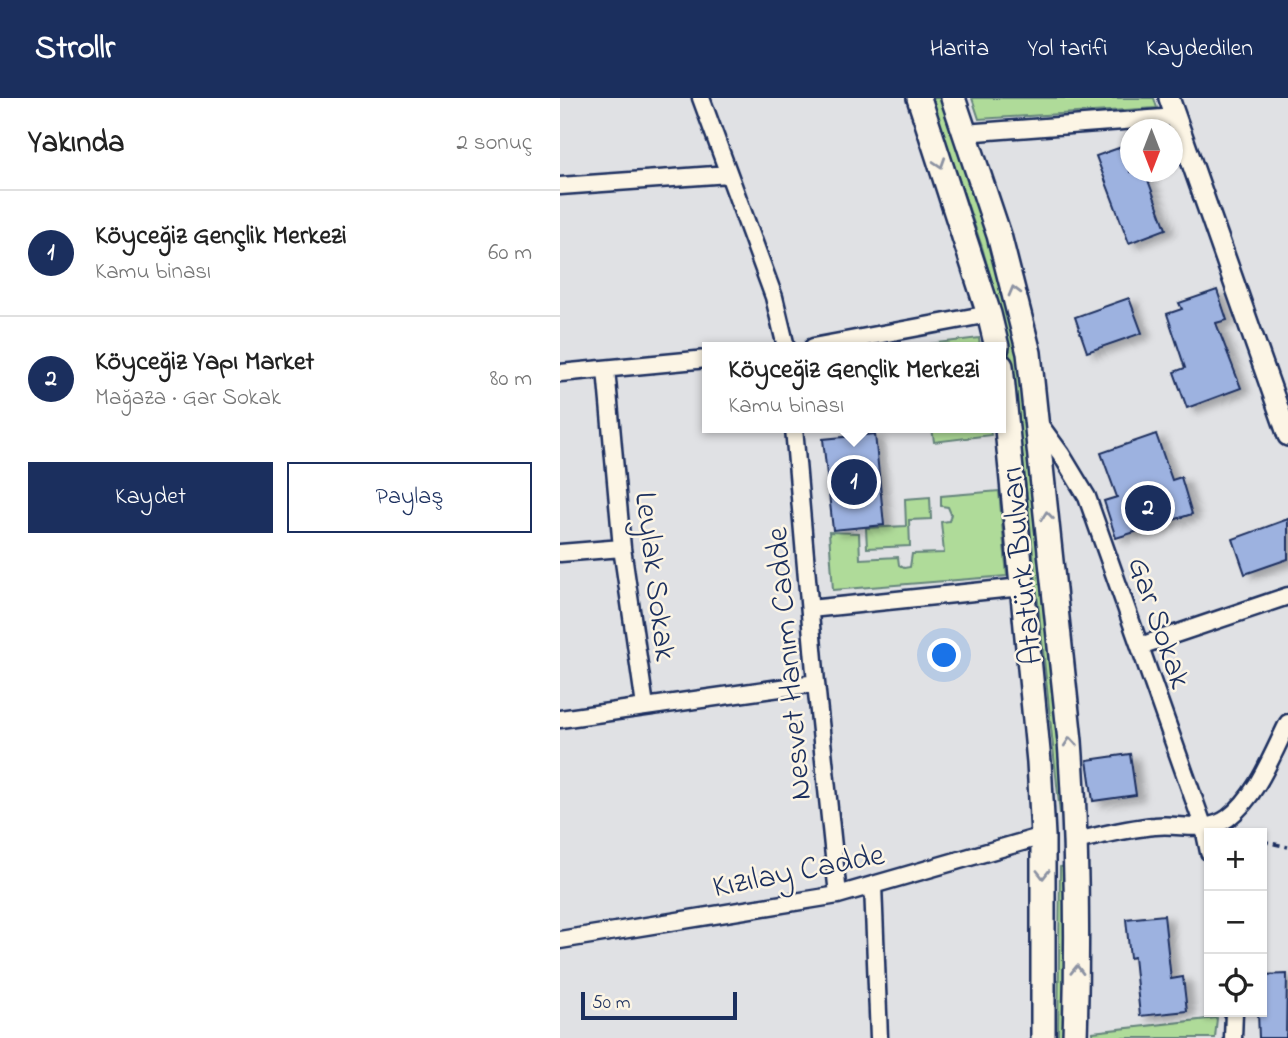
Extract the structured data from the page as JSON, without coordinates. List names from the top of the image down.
{
  "streets": {
    "main road": ["Atatürk Bulvarı"],
    "street": [
      "Leylak Sokak",
      "Gar Sokak",
      "Nesvet Hanım Cadde",
      "Kızılay Cadde"
    ]
  },
  "crossings": [
    ["Atatürk Bulvarı", "Gar Sokak"],
    ["Atatürk Bulvarı", "Kızılay Cadde"],
    ["Nesvet Hanım Cadde", "Kızılay Cadde"]
  ],
  "scale_bar": "50 m",
  "north": "bottom",
  "page": {
    "header": "Strollr",
    "nav": ["Harita", "Yol tarifi", "Kaydedilen"],
    "heading": ["Yakında", "2 sonuç"],
    "list": [
      {
        "mark": "1",
        "name": "Köyceğiz Gençlik Merkezi",
        "note": "Kamu binası",
        "value": "60 m"
      },
      {
        "mark": "2",
        "name": "Köyceğiz Yapı Market",
        "note": "Mağaza · Gar Sokak",
        "value": "80 m"
      }
    ],
    "popup": ["Köyceğiz Gençlik Merkezi", "Kamu binası"],
    "buttons": ["Kaydet", "Paylaş"],
    "pins": ["1", "2"],
    "map_buttons": ["+", "−"],
    "scale": "50 m"
  }
}
